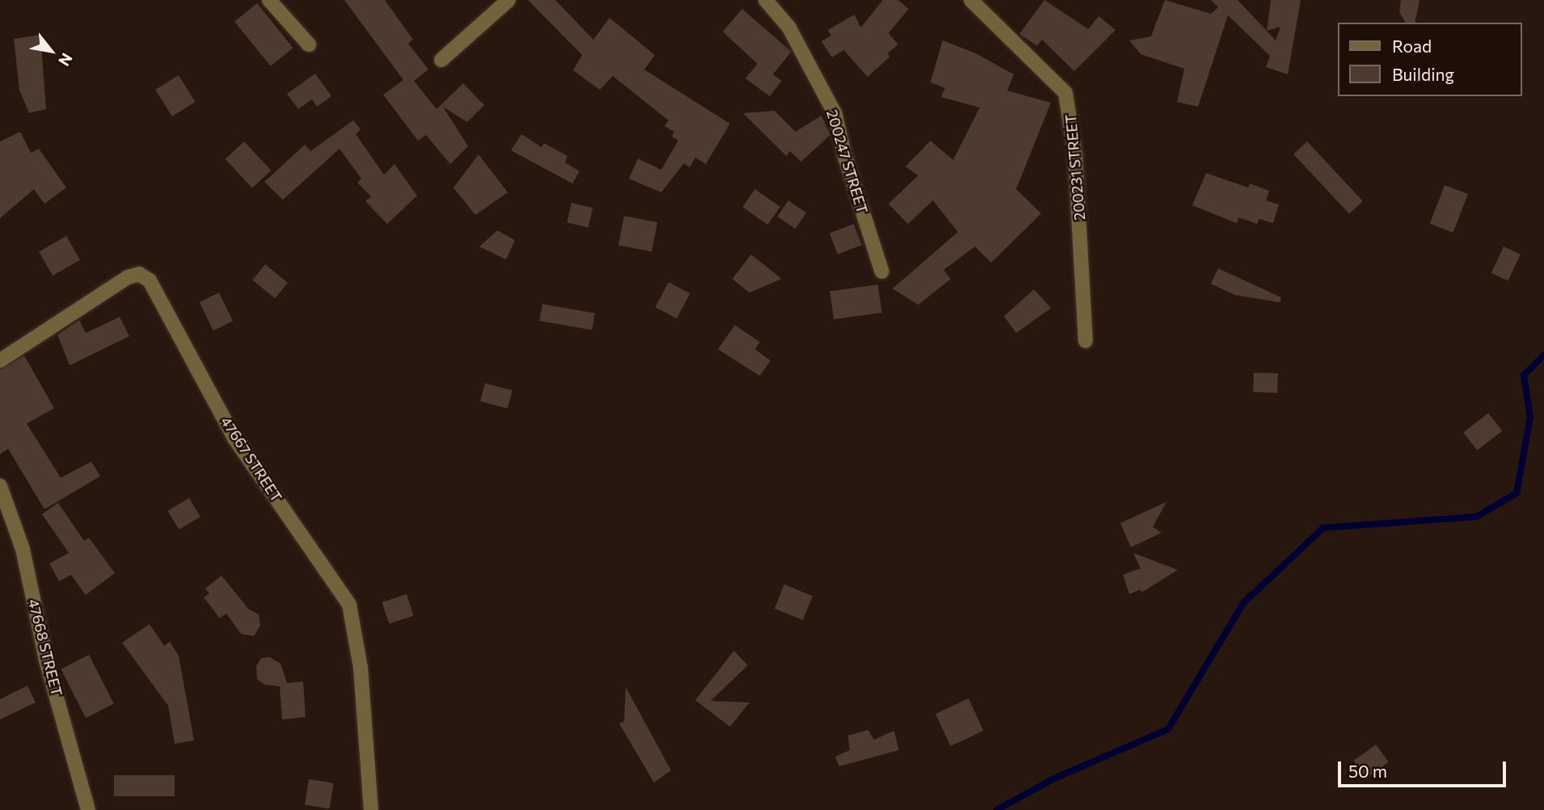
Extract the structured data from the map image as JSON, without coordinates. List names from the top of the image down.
{
  "streets": {
    "street": [
      "200247 STREET",
      "200231 STREET",
      "47667 STREET",
      "47668 STREET"
    ]
  },
  "legend": ["Road", "Building"],
  "scale_bar": "50 m",
  "north": "bottom right"
}
